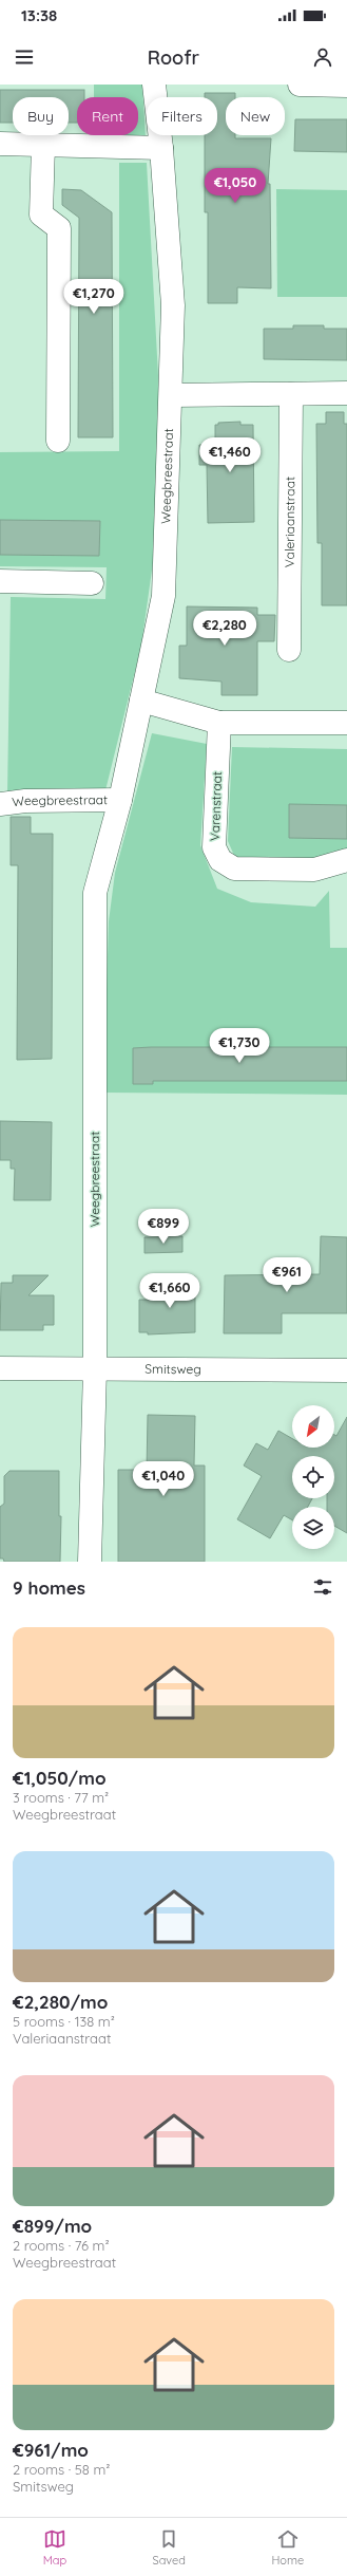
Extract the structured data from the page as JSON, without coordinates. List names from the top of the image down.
{
  "streets": {
    "street": [
      "Weegbreestraat",
      "Valeriaanstraat",
      "Varenstraat",
      "Smitsweg"
    ]
  },
  "crossings": [
    ["Weegbreestraat", "Smitsweg"]
  ],
  "north": "bottom left",
  "page": {
    "status": "13:38",
    "header": "Roofr",
    "chip": [
      "Buy",
      "Rent",
      "Filters",
      "New"
    ],
    "price": [
      "€1,050",
      "€1,270",
      "€1,460",
      "€2,280",
      "€1,730",
      "€899",
      "€961",
      "€1,660",
      "€1,040"
    ],
    "heading": "9 homes",
    "list": [
      {
        "name": "€1,050/mo",
        "note": "3 rooms · 77 m² · Weegbreestraat"
      },
      {
        "name": "€2,280/mo",
        "note": "5 rooms · 138 m² · Valeriaanstraat"
      },
      {
        "name": "€899/mo",
        "note": "2 rooms · 76 m² · Weegbreestraat"
      },
      {
        "name": "€961/mo",
        "note": "2 rooms · 58 m² · Smitsweg"
      }
    ],
    "tabs": ["Map", "Saved", "Home"]
  }
}
